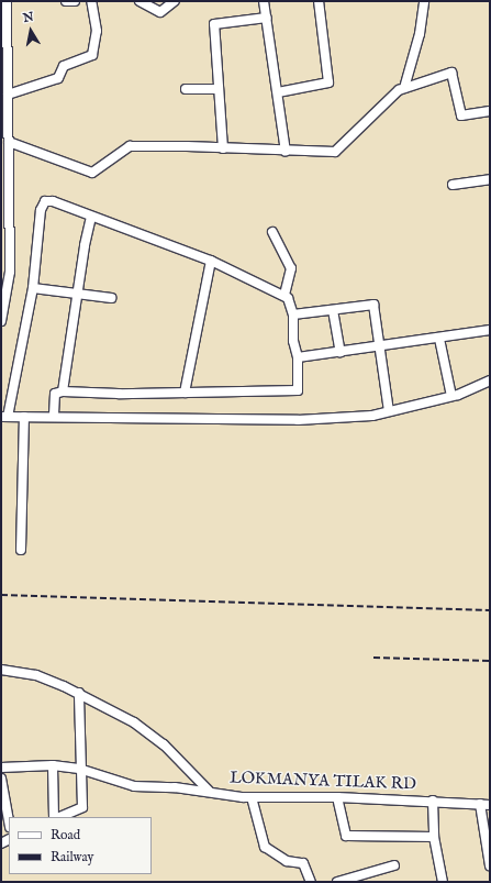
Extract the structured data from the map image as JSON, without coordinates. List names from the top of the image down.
{
  "streets": {
    "street": ["LOKMANYA TILAK RD"]
  },
  "legend": ["Road", "Railway"],
  "north": "top"
}
